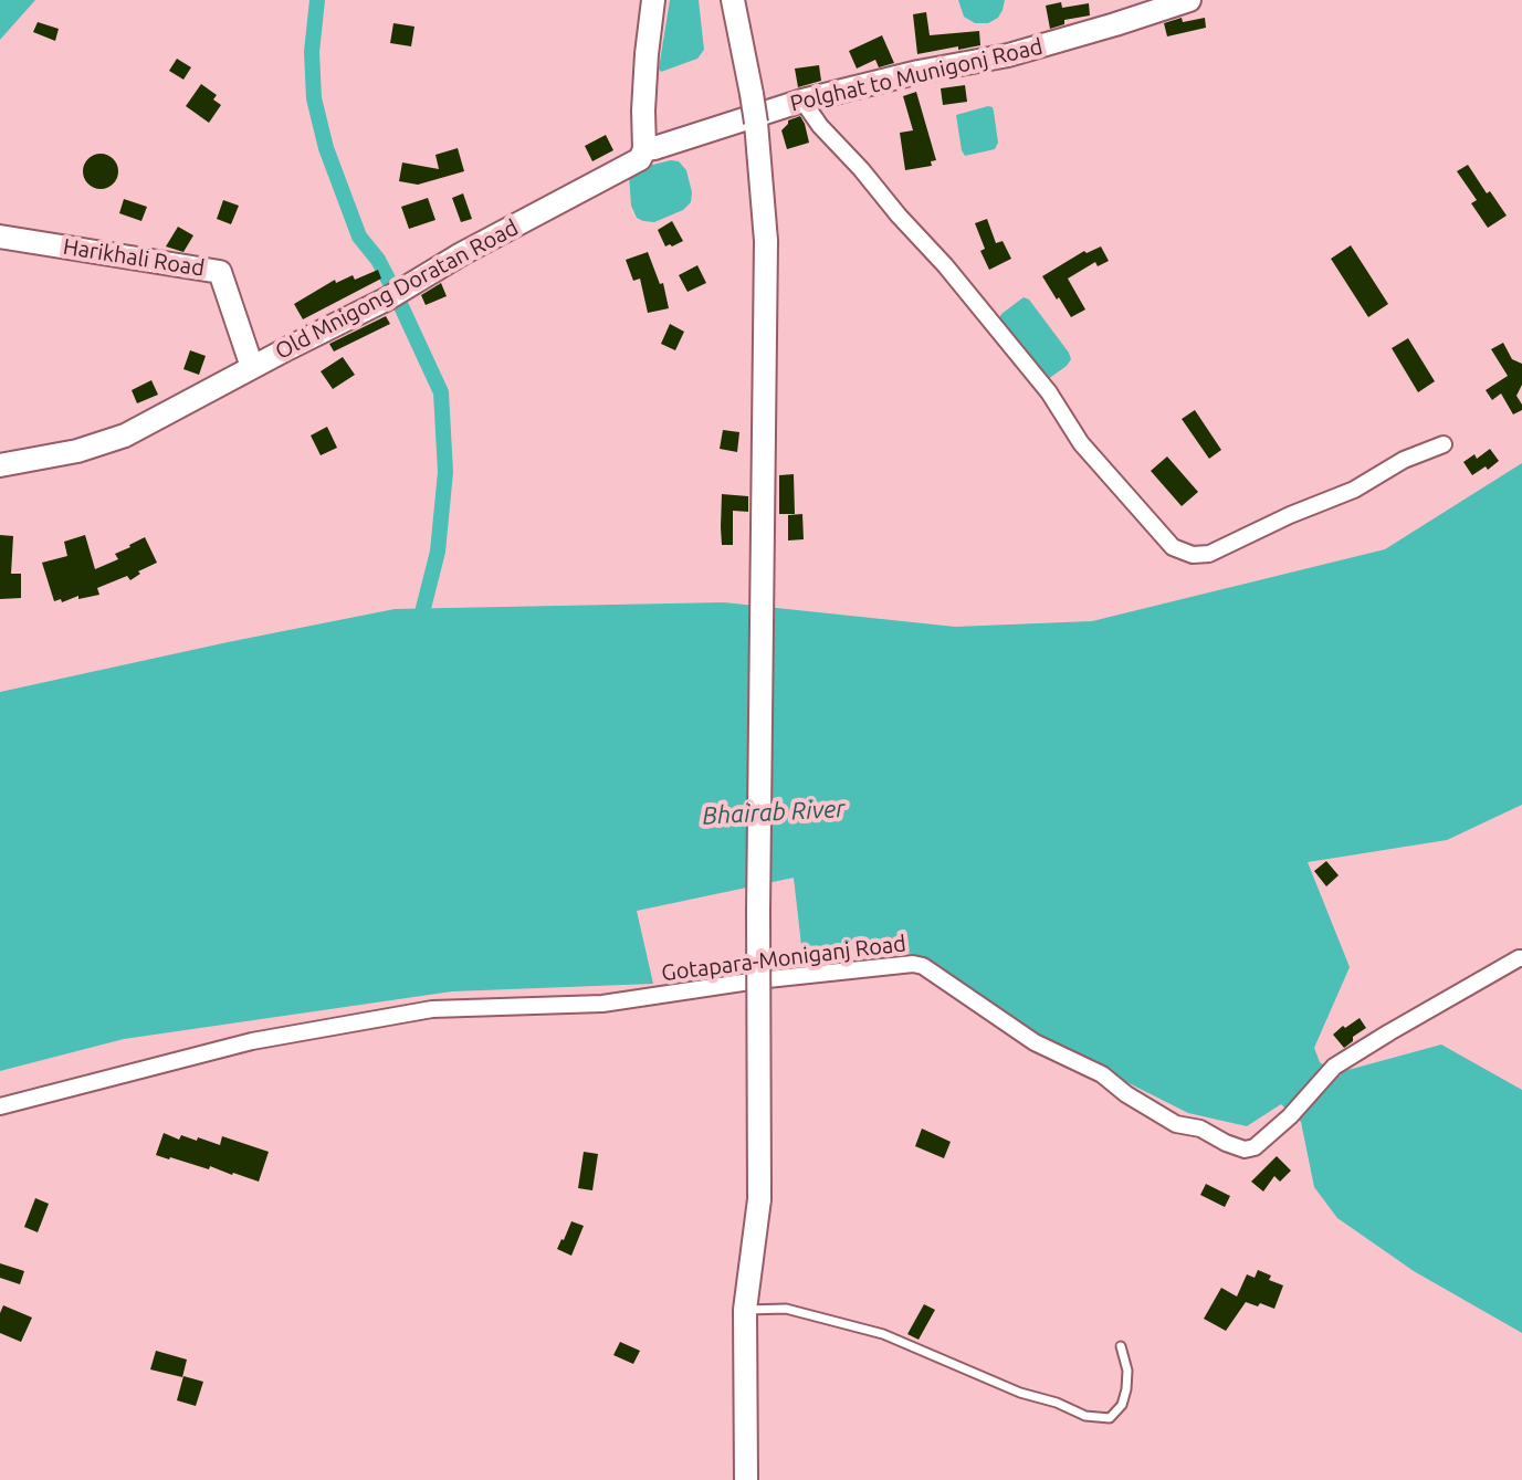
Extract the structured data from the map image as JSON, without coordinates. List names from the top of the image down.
{
  "streets": {
    "main road": ["Polghat to Munigonj Road", "Harikhali Road", "Old Mnigong Doratan Road"],
    "street": ["Gotapara-Moniganj Road"]
  },
  "crossings": [
    ["Polghat to Munigonj Road", "Old Mnigong Doratan Road"],
    ["Harikhali Road", "Old Mnigong Doratan Road"]
  ],
  "water": ["Bhairab River"]
}
